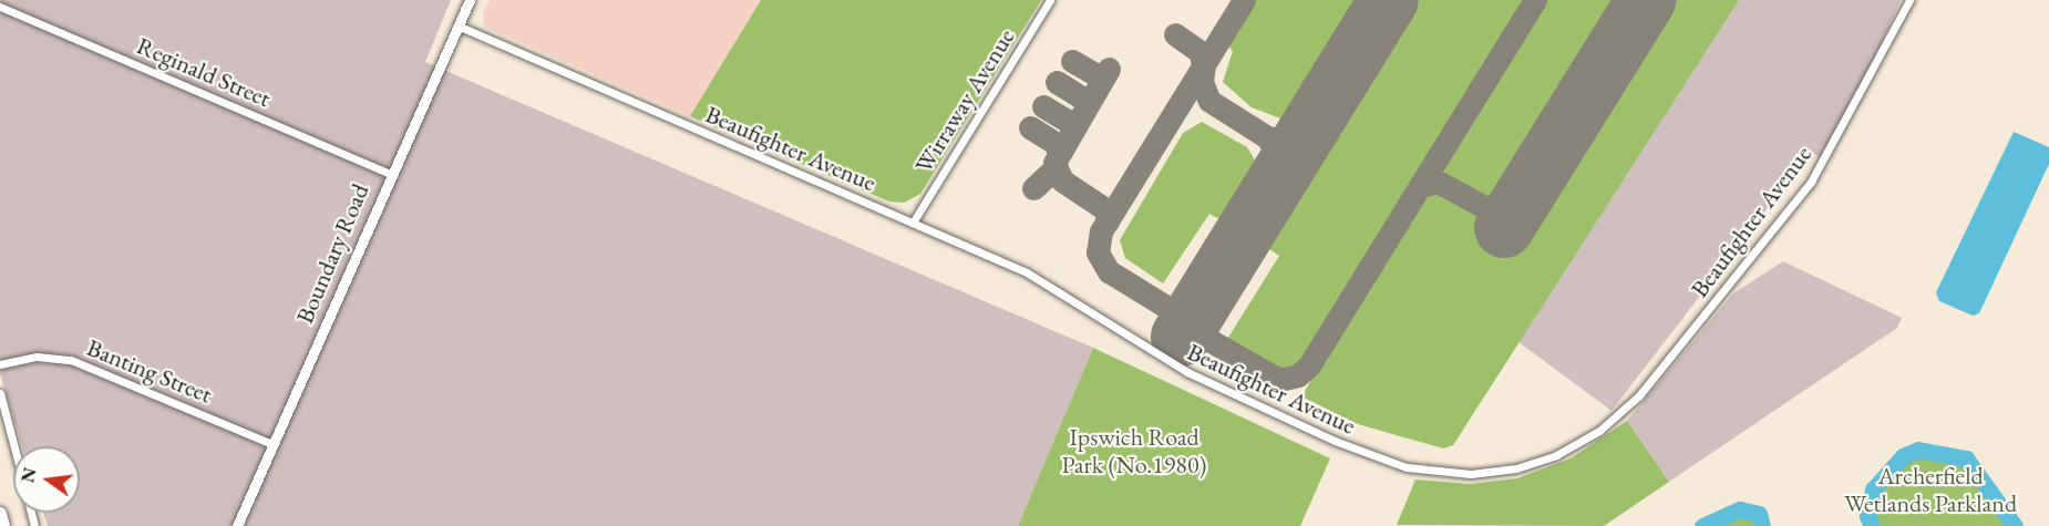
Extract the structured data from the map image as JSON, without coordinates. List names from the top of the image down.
{
  "streets": {
    "main road": ["Boundary Road"],
    "street": [
      "Reginald Street",
      "Wirraway Avenue",
      "Beaufighter Avenue",
      "Banting Street"
    ]
  },
  "crossings": [
    ["Reginald Street", "Boundary Road"],
    ["Wirraway Avenue", "Beaufighter Avenue"],
    ["Beaufighter Avenue", "Boundary Road"],
    ["Boundary Road", "Banting Street"]
  ],
  "parks": ["Ipswich Road Park (No.1980)", "Archerfield Wetlands Parkland"],
  "north": "left"
}
